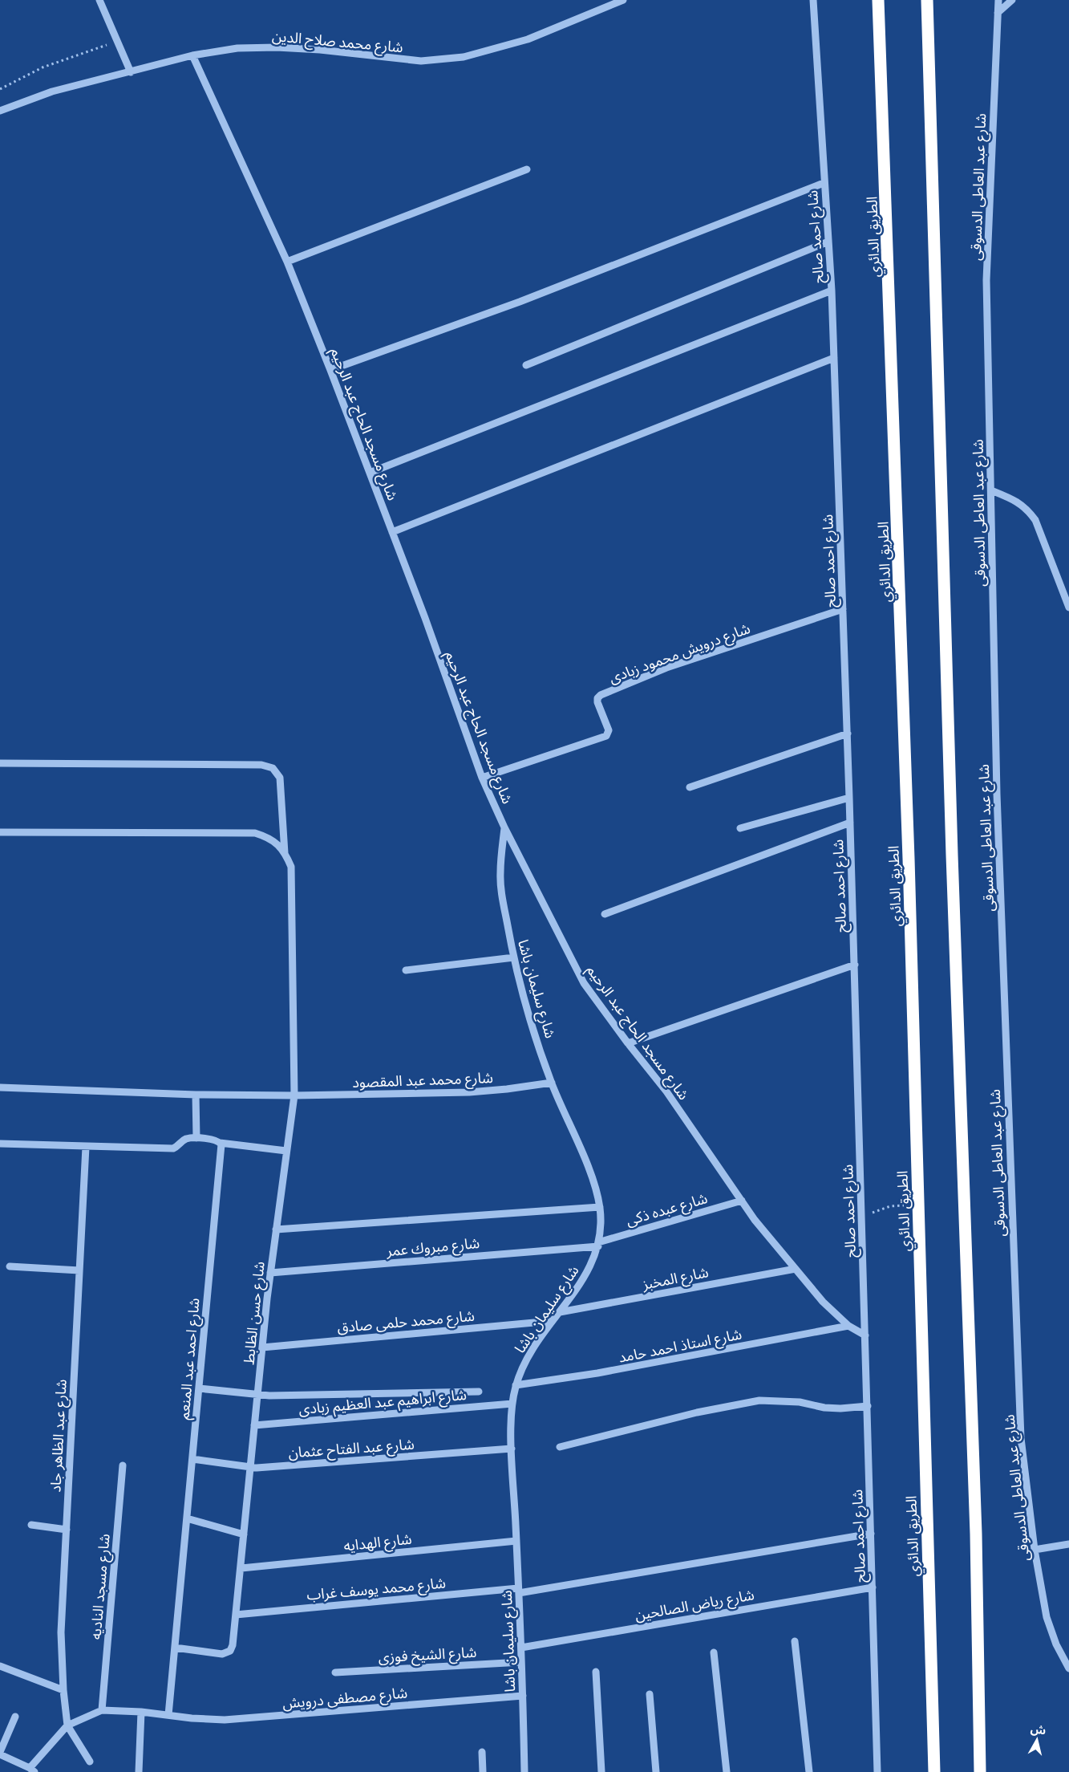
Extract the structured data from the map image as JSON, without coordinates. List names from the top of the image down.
{
  "streets": {
    "highway": ["الطريق الدائري"],
    "street": [
      "شارع محمد صلاح الدين",
      "شارع عبد العاطى الدسوقى",
      "شارع احمد صالح",
      "شارع مسجد الحاج عبد الرحيم",
      "شارع درويش محمود زبادى",
      "شارع سليمان باشا",
      "شارع محمد عبد المقصود",
      "شارع عبده ذكى",
      "شارع مبروك عمر",
      "شارع المخبز",
      "شارع حسن الظابط",
      "شارع محمد حلمى صادق",
      "شارع استاذ احمد حامد",
      "شارع احمد عبد المنعم",
      "شارع ابراهيم عبد العظيم زبادى",
      "شارع عبد الظاهر جاد",
      "شارع عبد الفتاح عثمان",
      "شارع الهدايه",
      "شارع مسجد الناديه",
      "شارع محمد يوسف غراب",
      "شارع رياض الصالحين",
      "شارع الشيخ فوزى",
      "شارع مصطفى درويش"
    ]
  },
  "crossings": [
    ["شارع محمد صلاح الدين", "شارع مسجد الحاج عبد الرحيم"],
    ["شارع احمد صالح", "شارع مسجد الحاج عبد الرحيم"],
    ["شارع احمد صالح", "شارع درويش محمود زبادى"],
    ["شارع احمد صالح", "شارع محمد يوسف غراب"],
    ["شارع احمد صالح", "شارع رياض الصالحين"],
    ["شارع مسجد الحاج عبد الرحيم", "شارع درويش محمود زبادى"],
    ["شارع مسجد الحاج عبد الرحيم", "شارع سليمان باشا"],
    ["شارع مسجد الحاج عبد الرحيم", "شارع عبده ذكى"],
    ["شارع مسجد الحاج عبد الرحيم", "شارع المخبز"],
    ["شارع مسجد الحاج عبد الرحيم", "شارع استاذ احمد حامد"],
    ["شارع سليمان باشا", "شارع محمد عبد المقصود"],
    ["شارع سليمان باشا", "شارع عبده ذكى"],
    ["شارع سليمان باشا", "شارع مبروك عمر"],
    ["شارع سليمان باشا", "شارع المخبز"],
    ["شارع سليمان باشا", "شارع محمد حلمى صادق"],
    ["شارع سليمان باشا", "شارع استاذ احمد حامد"],
    ["شارع سليمان باشا", "شارع ابراهيم عبد العظيم زبادى"],
    ["شارع سليمان باشا", "شارع عبد الفتاح عثمان"],
    ["شارع سليمان باشا", "شارع الهدايه"],
    ["شارع سليمان باشا", "شارع محمد يوسف غراب"],
    ["شارع سليمان باشا", "شارع رياض الصالحين"],
    ["شارع سليمان باشا", "شارع الشيخ فوزى"],
    ["شارع سليمان باشا", "شارع مصطفى درويش"],
    ["شارع محمد عبد المقصود", "شارع حسن الظابط"],
    ["شارع عبده ذكى", "شارع مبروك عمر"],
    ["شارع مبروك عمر", "شارع حسن الظابط"],
    ["شارع حسن الظابط", "شارع محمد حلمى صادق"],
    ["شارع حسن الظابط", "شارع احمد عبد المنعم"],
    ["شارع حسن الظابط", "شارع ابراهيم عبد العظيم زبادى"],
    ["شارع حسن الظابط", "شارع عبد الفتاح عثمان"],
    ["شارع حسن الظابط", "شارع الهدايه"],
    ["شارع حسن الظابط", "شارع محمد يوسف غراب"],
    ["شارع احمد عبد المنعم", "شارع عبد الفتاح عثمان"],
    ["شارع احمد عبد المنعم", "شارع مصطفى درويش"],
    ["شارع مسجد الناديه", "شارع مصطفى درويش"]
  ],
  "north": "top"
}
